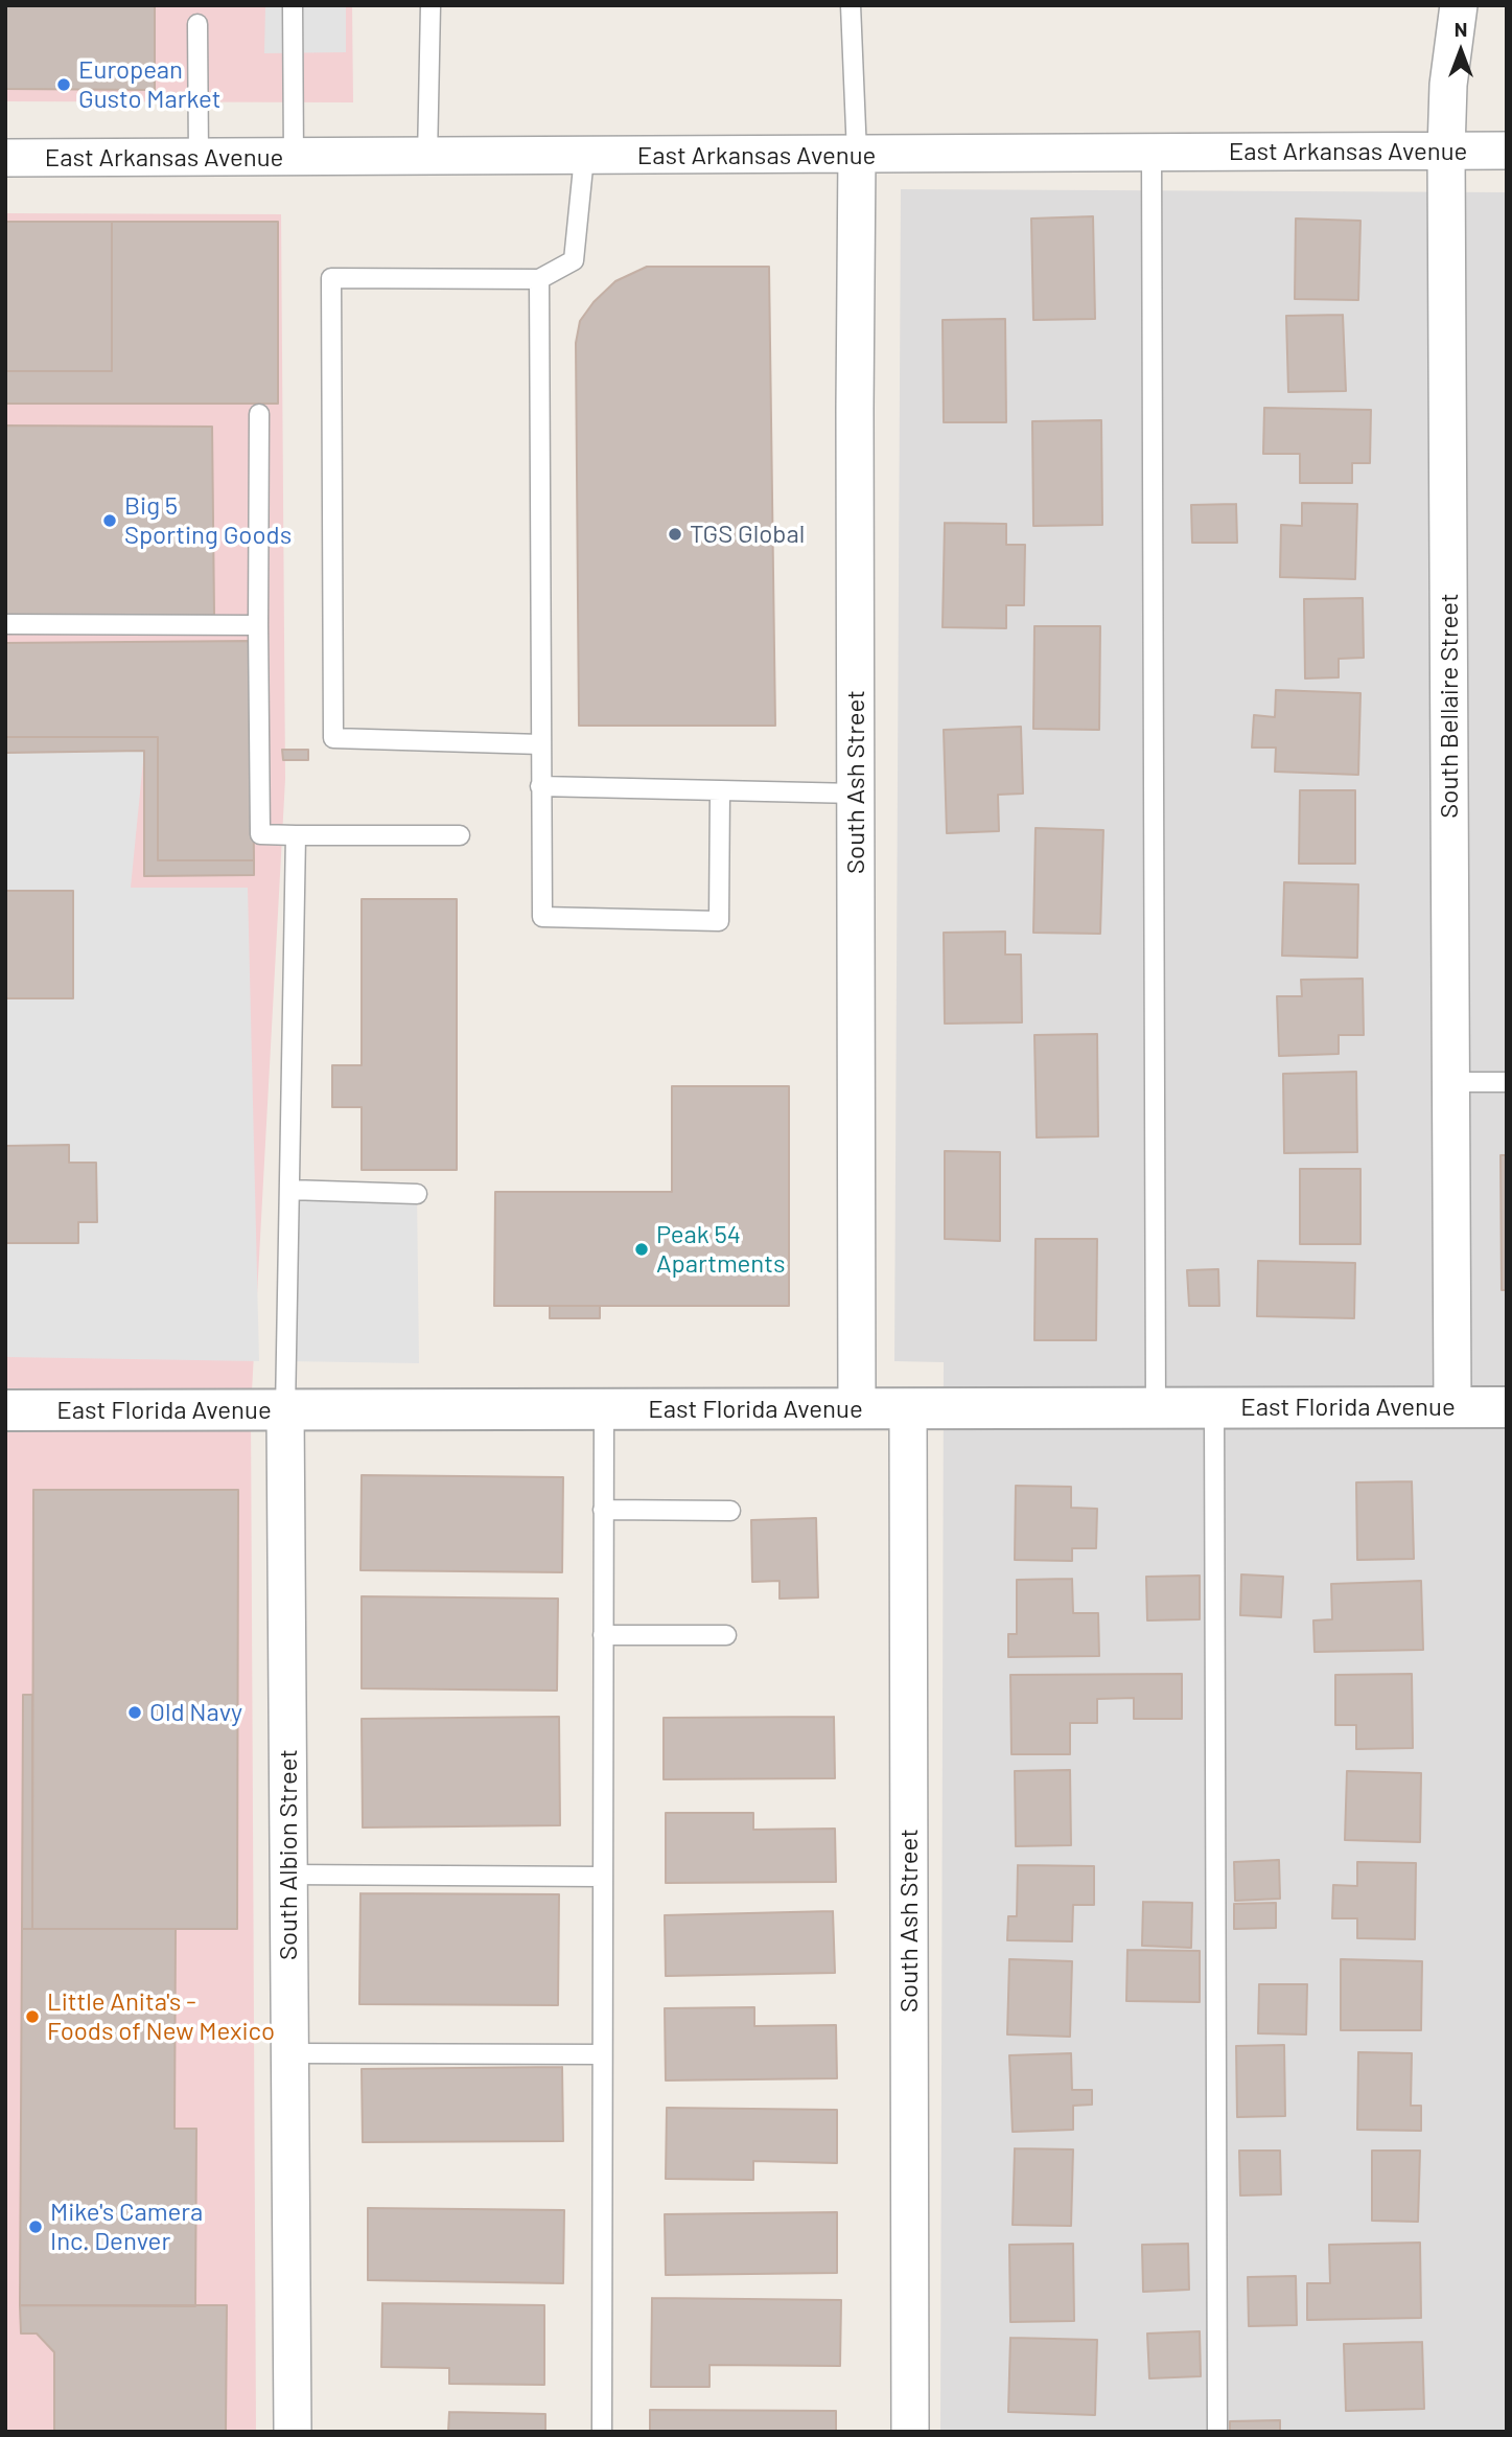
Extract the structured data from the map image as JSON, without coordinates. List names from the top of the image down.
{
  "streets": {
    "street": [
      "East Arkansas Avenue",
      "South Bellaire Street",
      "South Ash Street",
      "East Florida Avenue",
      "South Albion Street"
    ]
  },
  "crossings": [
    ["East Arkansas Avenue", "South Bellaire Street"],
    ["East Arkansas Avenue", "South Ash Street"],
    ["South Bellaire Street", "East Florida Avenue"],
    ["South Ash Street", "East Florida Avenue"],
    ["East Florida Avenue", "South Albion Street"]
  ],
  "places": [
    "European Gusto Market",
    "Big 5 Sporting Goods",
    "TGS Global",
    "Peak 54 Apartments",
    "Old Navy",
    "Little Anita's - Foods of New Mexico",
    "Mike's Camera Inc. Denver"
  ],
  "north": "top"
}
